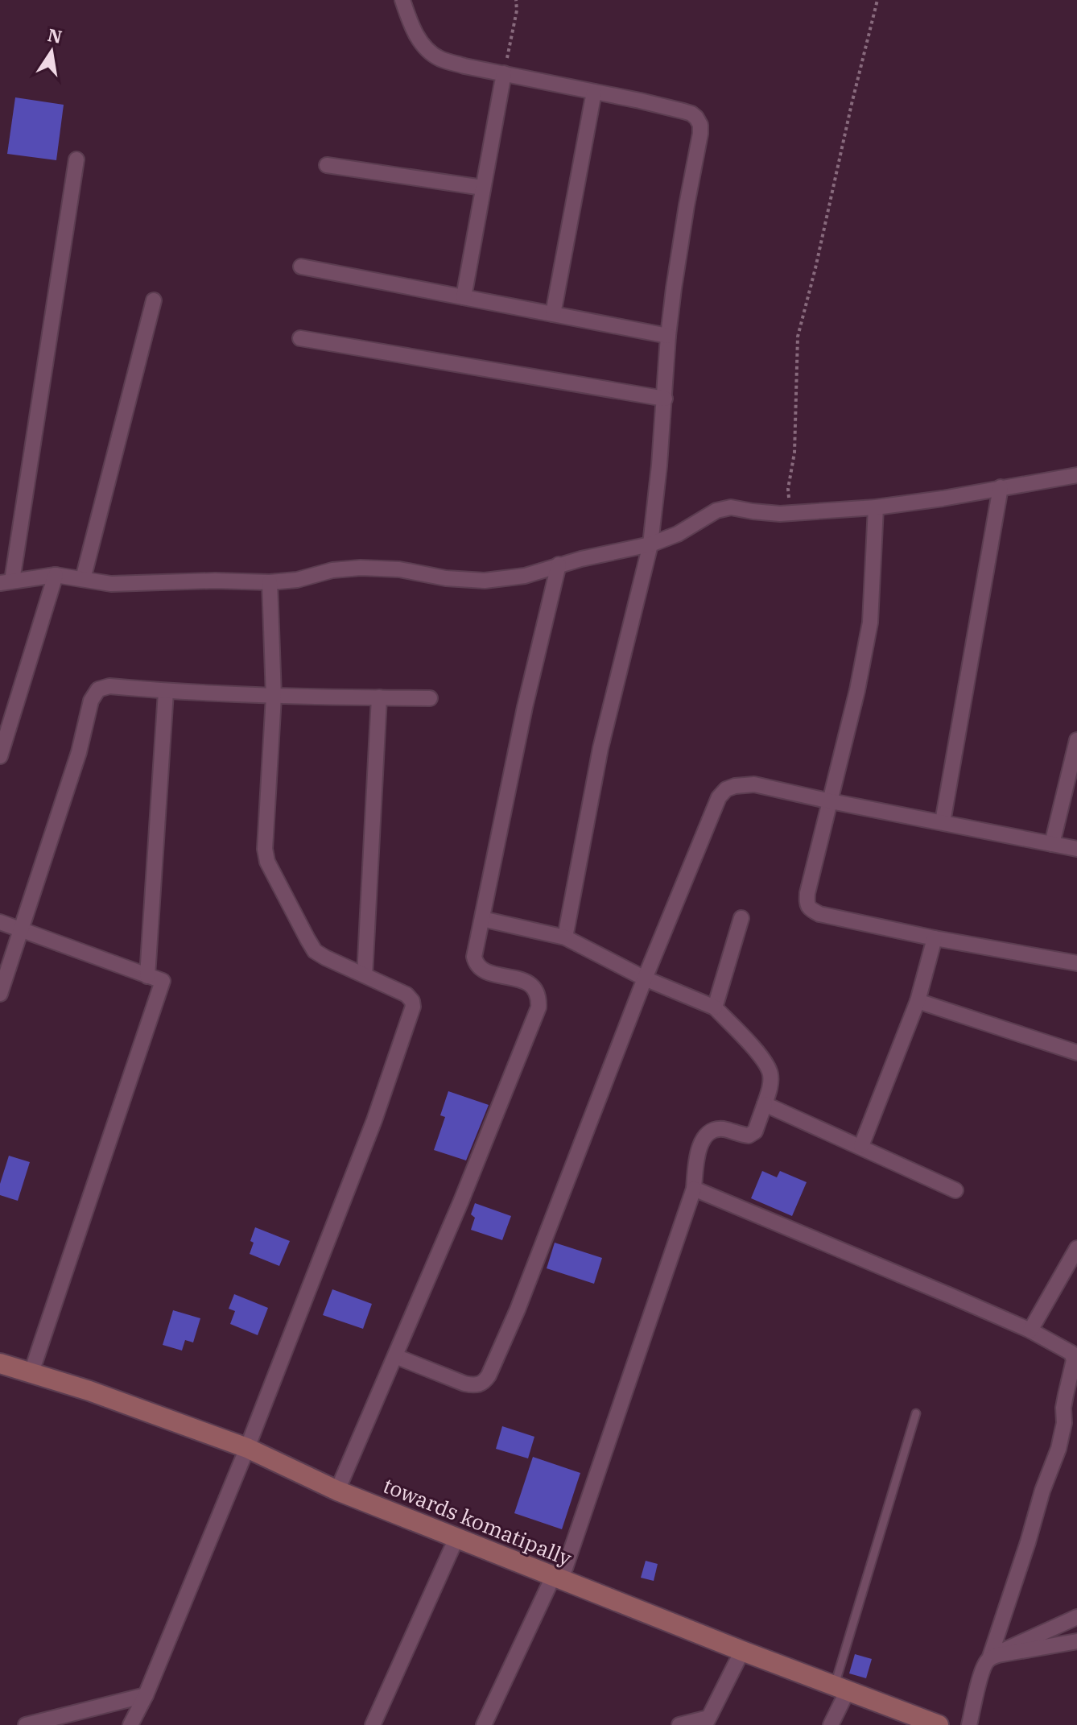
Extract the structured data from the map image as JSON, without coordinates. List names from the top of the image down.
{
  "streets": {
    "street": ["towards komatipally"]
  },
  "north": "top"
}
